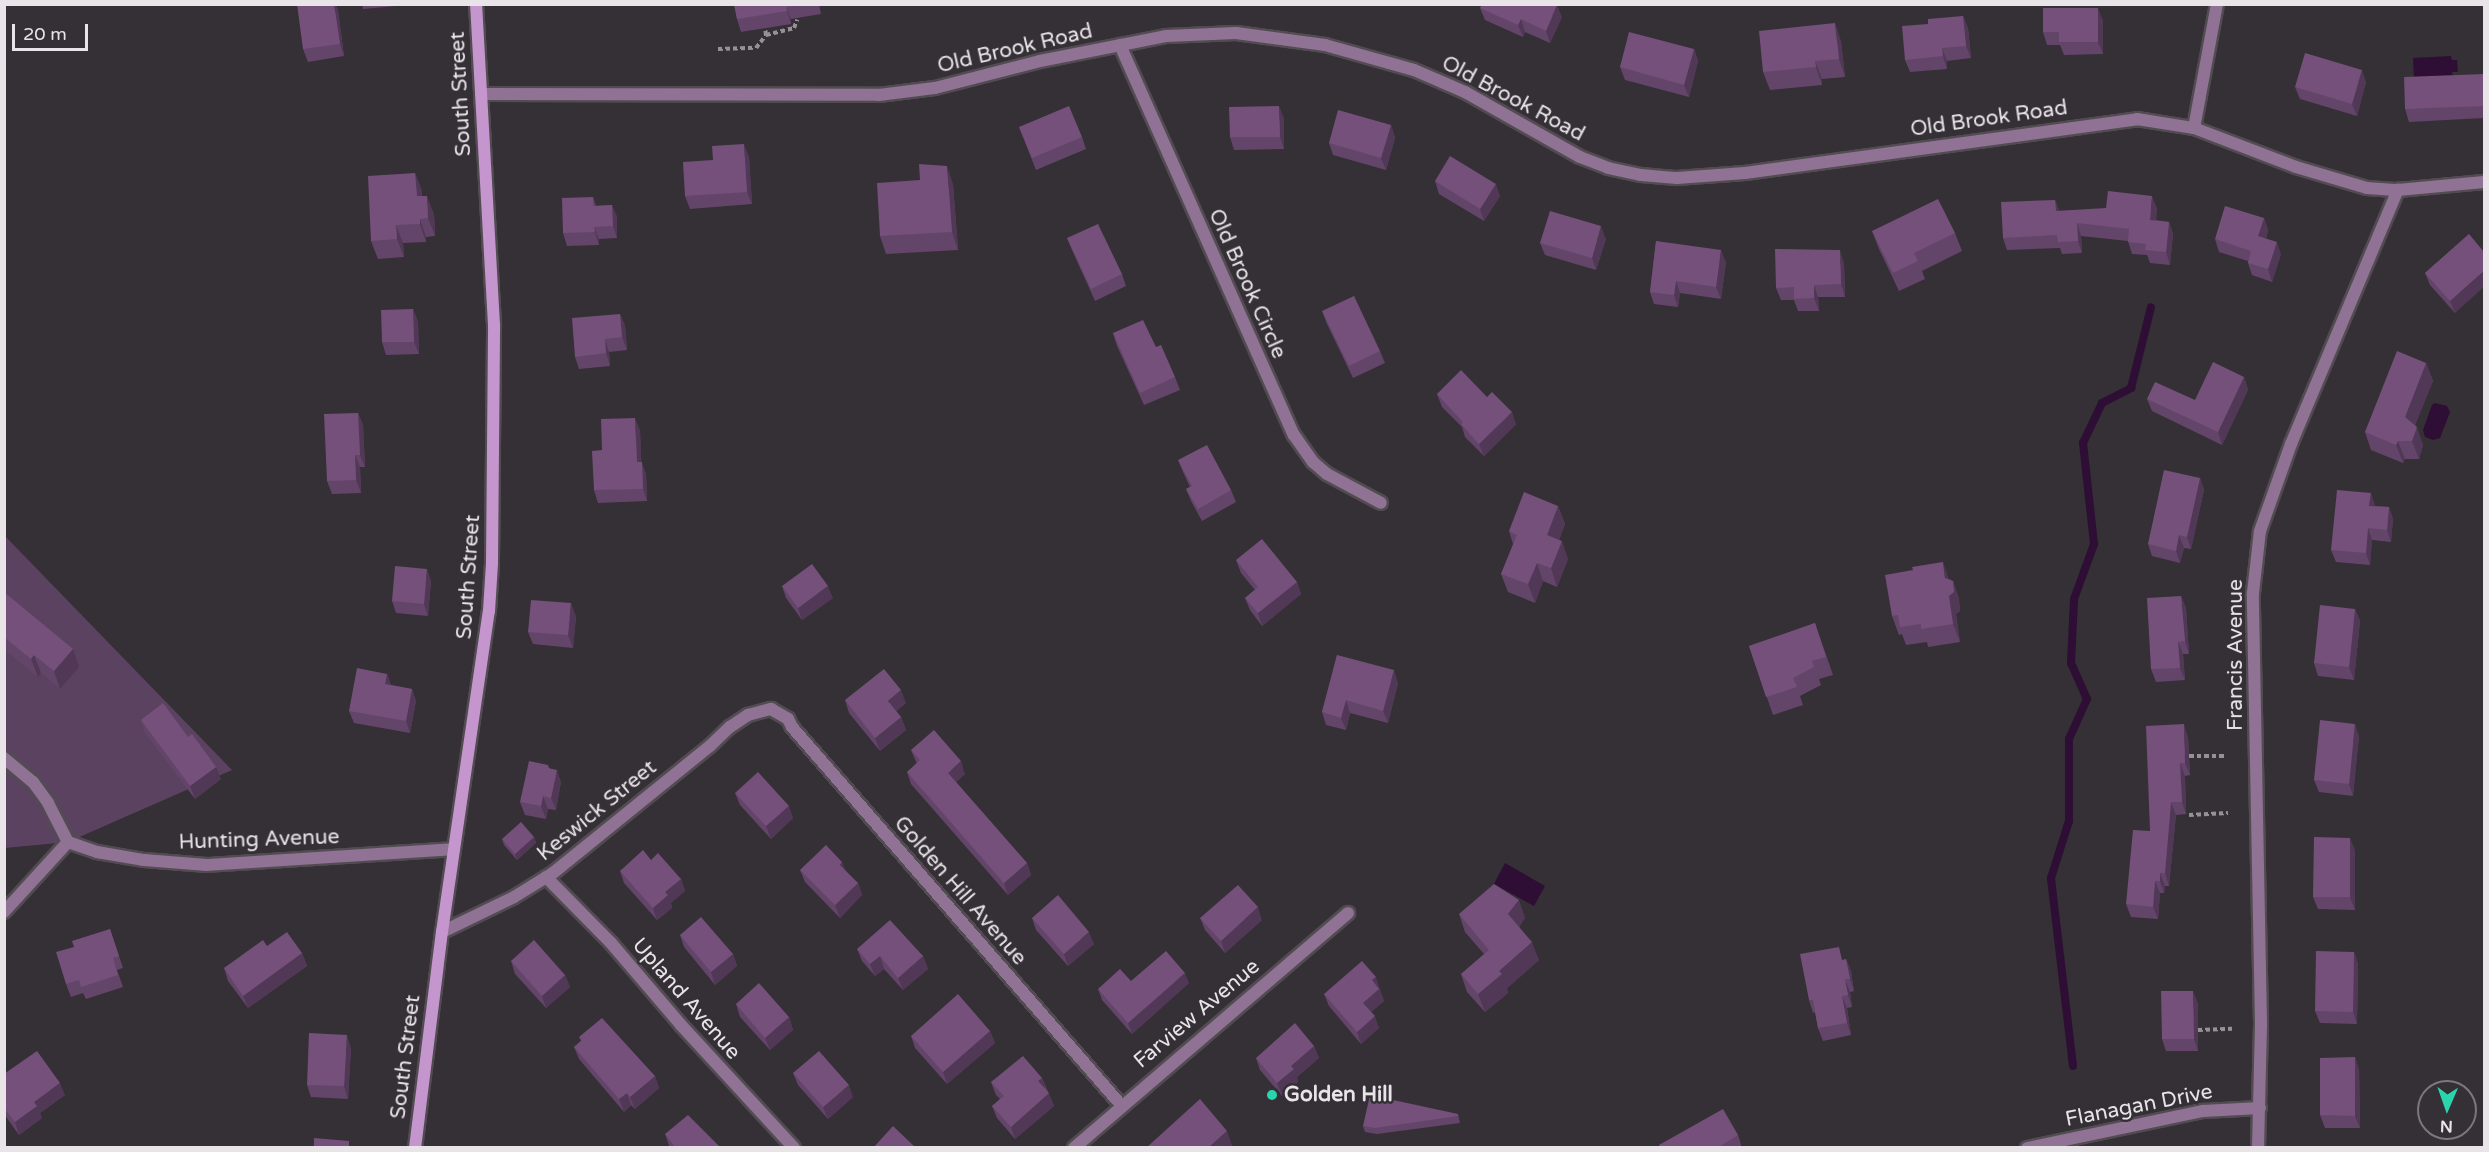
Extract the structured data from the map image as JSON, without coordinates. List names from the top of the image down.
{
  "streets": {
    "street": [
      "Old Brook Road",
      "South Street",
      "Old Brook Circle",
      "Francis Avenue",
      "Keswick Street",
      "Hunting Avenue",
      "Golden Hill Avenue",
      "Upland Avenue",
      "Farview Avenue",
      "Flanagan Drive"
    ]
  },
  "crossings": [
    ["Old Brook Road", "South Street"],
    ["Old Brook Road", "Old Brook Circle"],
    ["Old Brook Road", "Francis Avenue"],
    ["South Street", "Keswick Street"],
    ["South Street", "Hunting Avenue"],
    ["Francis Avenue", "Flanagan Drive"],
    ["Keswick Street", "Golden Hill Avenue"],
    ["Keswick Street", "Upland Avenue"],
    ["Golden Hill Avenue", "Farview Avenue"]
  ],
  "places": ["Golden Hill"],
  "scale_bar": "20 m",
  "north": "bottom"
}
